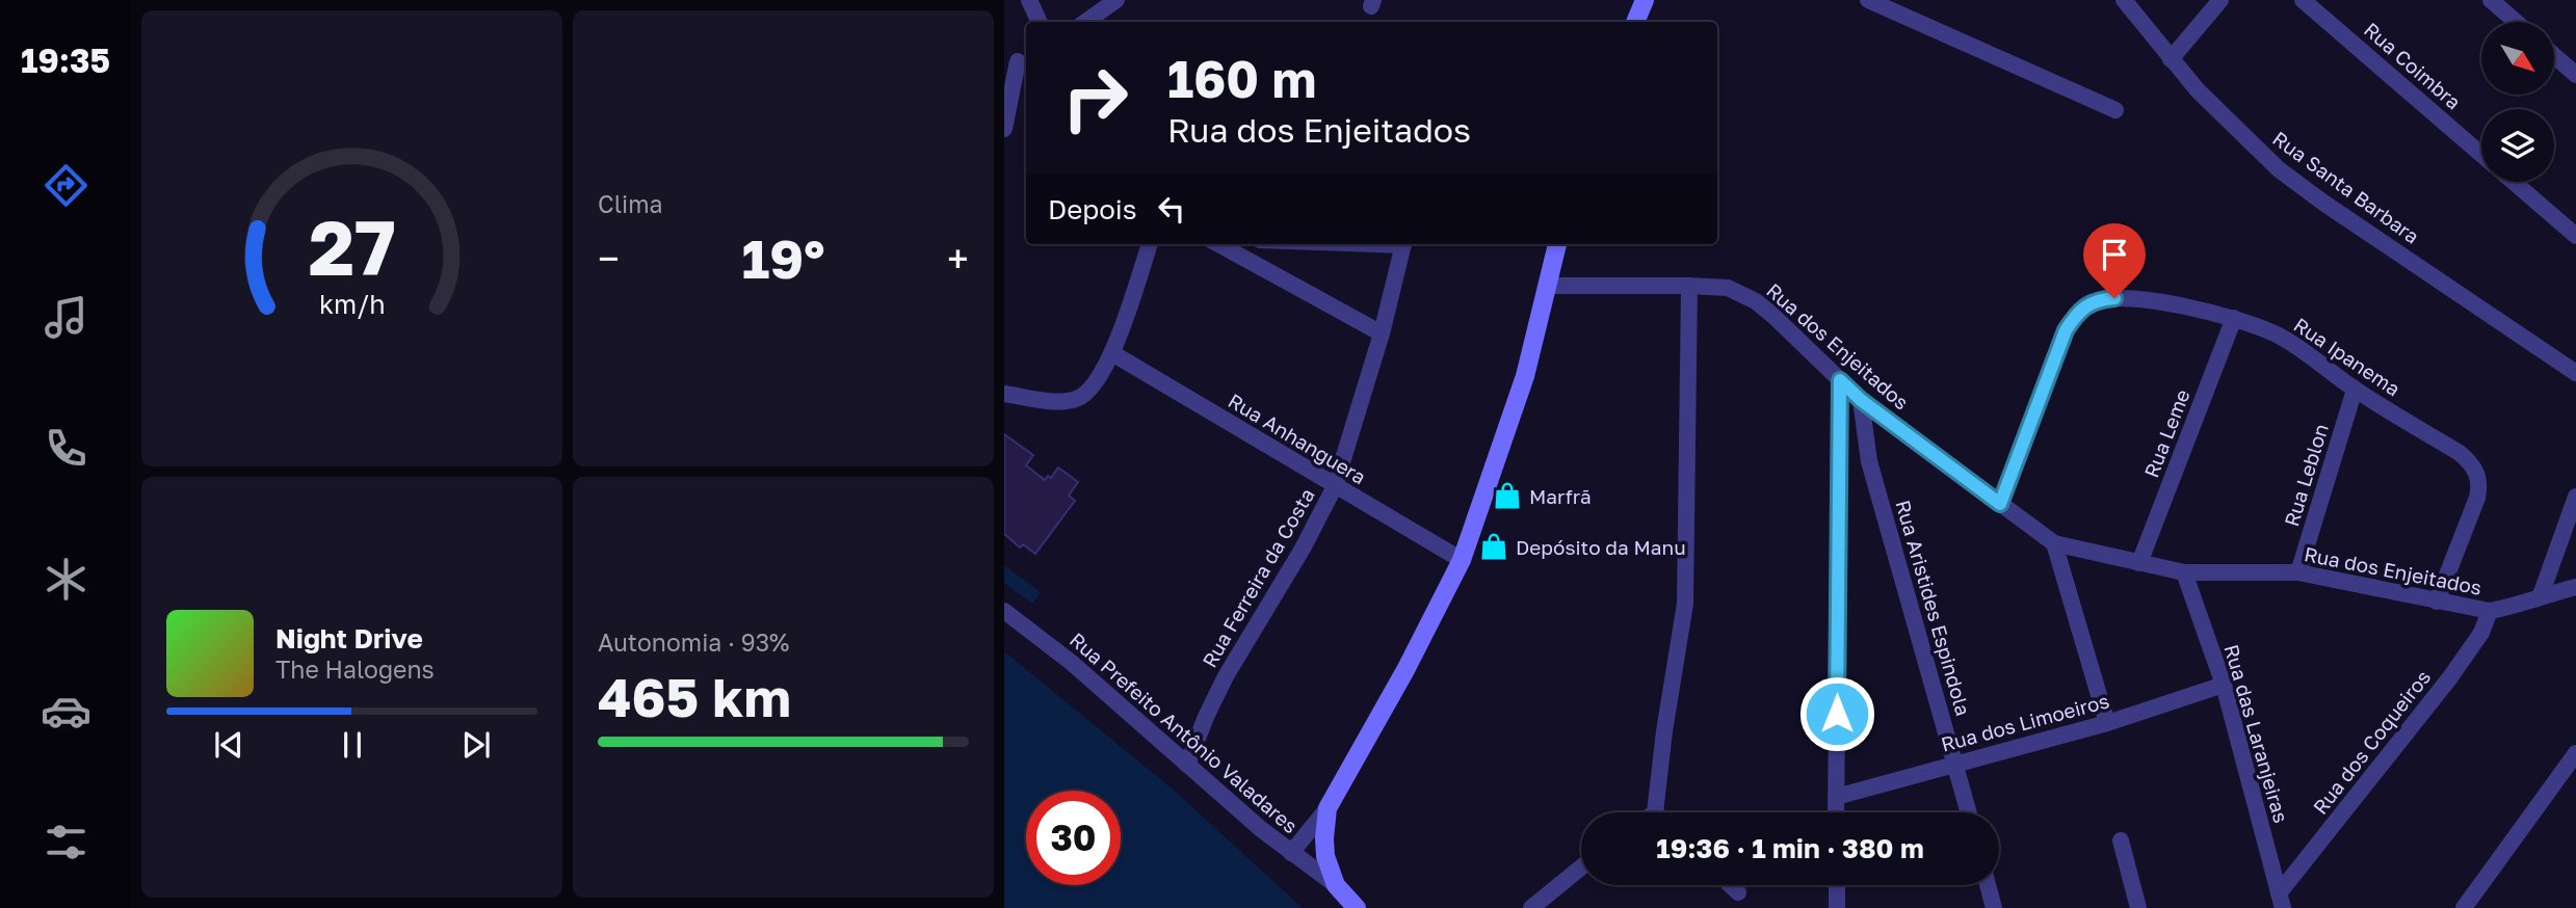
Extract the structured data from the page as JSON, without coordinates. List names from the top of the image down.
{
  "streets": {
    "street": [
      "Rua Coimbra",
      "Rua Santa Barbara",
      "Rua dos Enjeitados",
      "Rua Ipanema",
      "Rua Leme",
      "Rua Anhanguera",
      "Rua Leblon",
      "Rua Ferreira da Costa",
      "Rua Aristides Espindola",
      "Rua dos Limoeiros",
      "Rua Prefeito Antônio Valadares",
      "Rua das Laranjeiras",
      "Rua dos Coqueiros"
    ]
  },
  "crossings": [
    ["Rua dos Enjeitados", "Rua Ipanema"],
    ["Rua dos Enjeitados", "Rua Leme"],
    ["Rua dos Enjeitados", "Rua Leblon"],
    ["Rua dos Enjeitados", "Rua Aristides Espindola"],
    ["Rua dos Enjeitados", "Rua das Laranjeiras"],
    ["Rua dos Enjeitados", "Rua dos Coqueiros"],
    ["Rua Ipanema", "Rua Leme"],
    ["Rua Ipanema", "Rua Leblon"],
    ["Rua Anhanguera", "Rua Ferreira da Costa"],
    ["Rua Ferreira da Costa", "Rua Prefeito Antônio Valadares"],
    ["Rua Aristides Espindola", "Rua dos Limoeiros"],
    ["Rua dos Limoeiros", "Rua das Laranjeiras"],
    ["Rua das Laranjeiras", "Rua dos Coqueiros"]
  ],
  "places": {
    "shop": ["Marfrã", "Depósito da Manu"]
  },
  "north": "bottom right",
  "page": {
    "tabs": "19:35",
    "tile": [
      "Clima",
      ["Autonomia · 93%", "465 km"]
    ],
    "turn": ["160 m", "Rua dos Enjeitados"],
    "then": "Depois",
    "heat": ["−", "19°", "+"],
    "song": ["Night Drive", "The Halogens"],
    "limit": "30",
    "trip": "19:36 · 1 min · 380 m",
    "gauge": ["27", "km/h"]
  }
}
